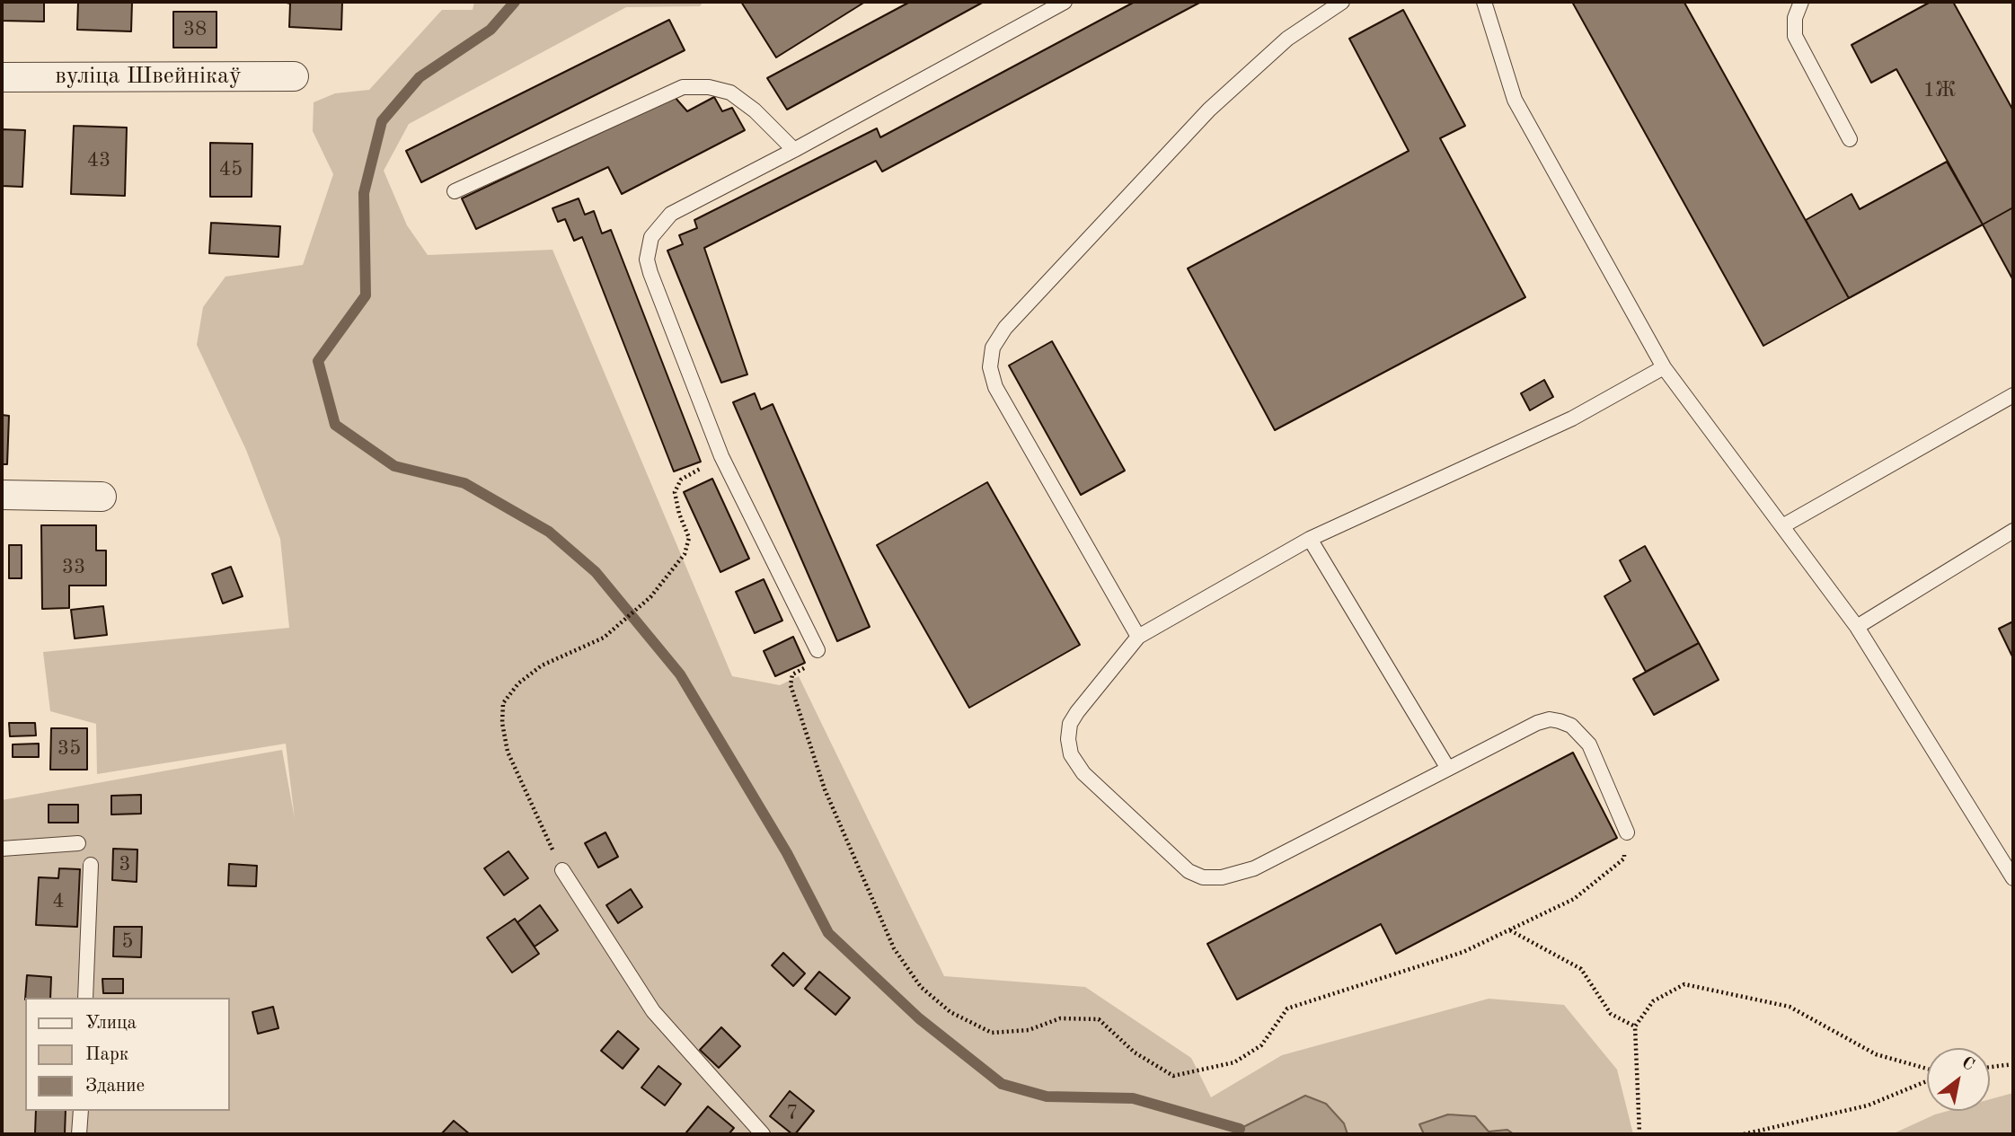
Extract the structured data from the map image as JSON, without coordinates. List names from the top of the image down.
{
  "streets": {
    "street": ["вуліца Швейнікаў"]
  },
  "house_numbers": [
    "38",
    "1Ж",
    "43",
    "45",
    "33",
    "35",
    "3",
    "4",
    "5",
    "7"
  ],
  "legend": ["Улица", "Парк", "Здание"],
  "north": "top right"
}
